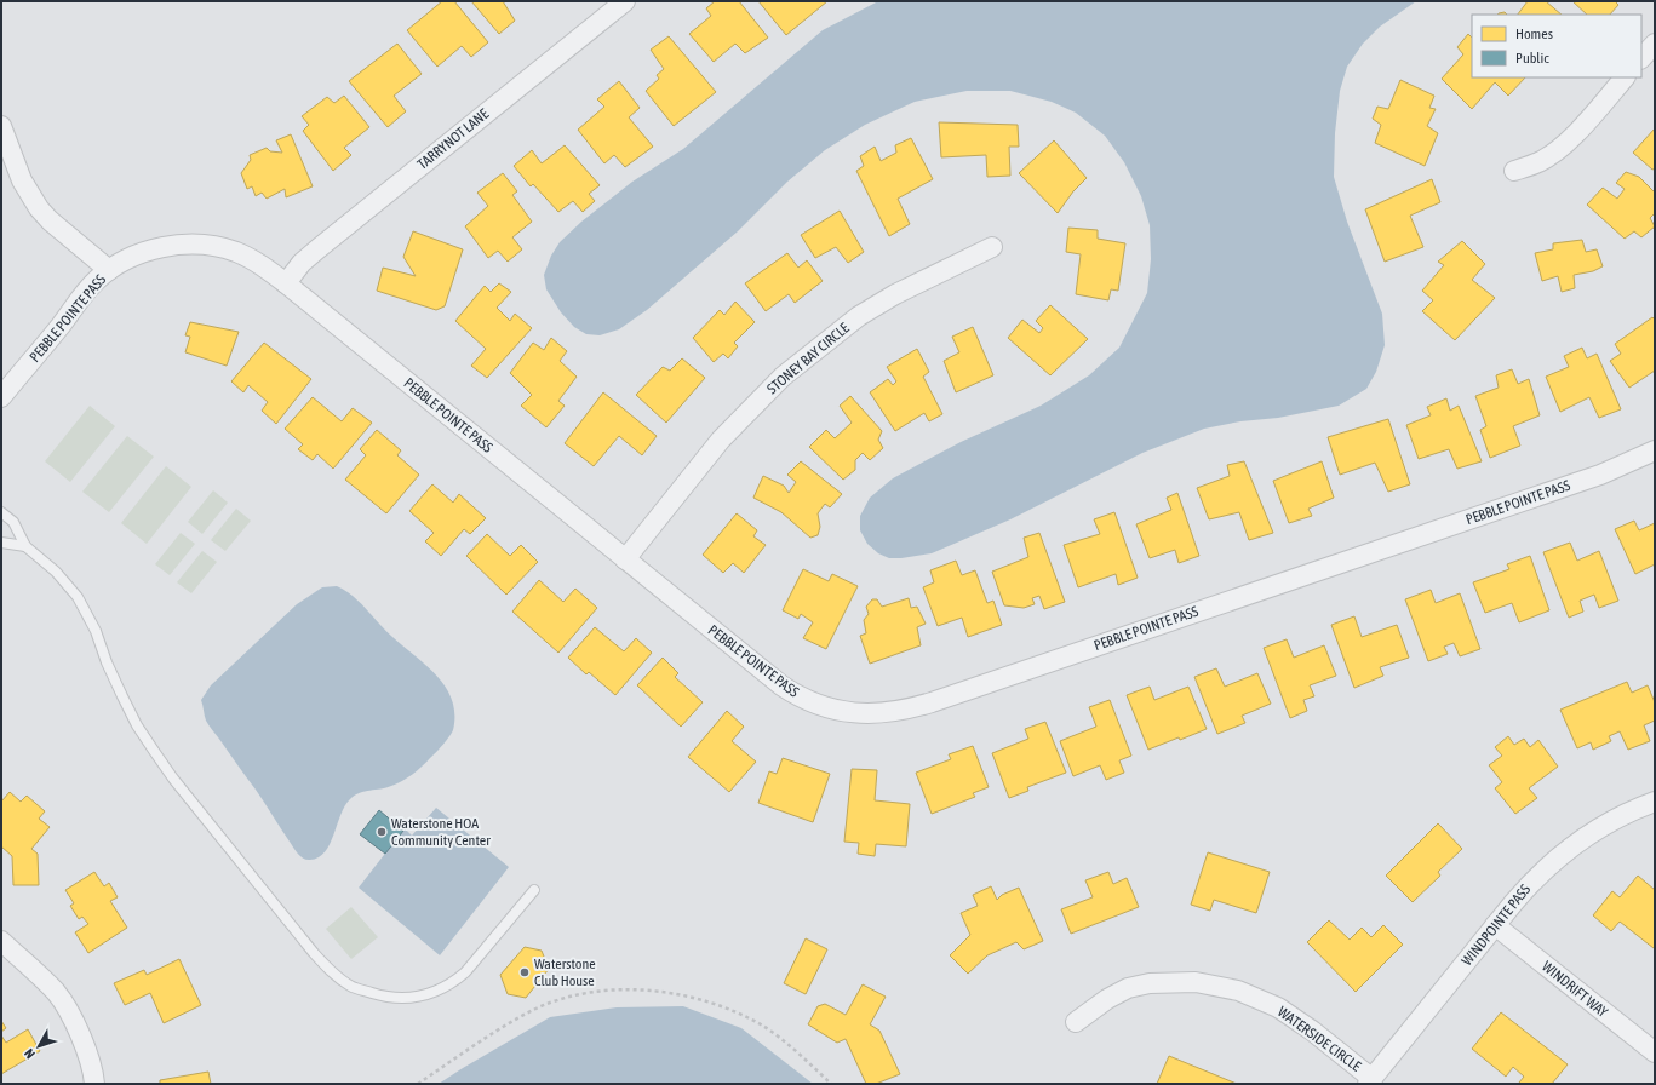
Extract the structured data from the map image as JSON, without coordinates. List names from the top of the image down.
{
  "streets": {
    "street": [
      "TARRYNOT LANE",
      "PEBBLE POINTE PASS",
      "STONEY BAY CIRCLE",
      "WINDPOINTE PASS",
      "WINDRIFT WAY",
      "WATERSIDE CIRCLE"
    ]
  },
  "crossings": [
    ["TARRYNOT LANE", "PEBBLE POINTE PASS"],
    ["PEBBLE POINTE PASS", "STONEY BAY CIRCLE"],
    ["WINDPOINTE PASS", "WINDRIFT WAY"],
    ["WINDPOINTE PASS", "WATERSIDE CIRCLE"]
  ],
  "places": ["Waterstone HOA Community Center", "Waterstone Club House"],
  "legend": ["Homes", "Public"],
  "north": "bottom left"
}
